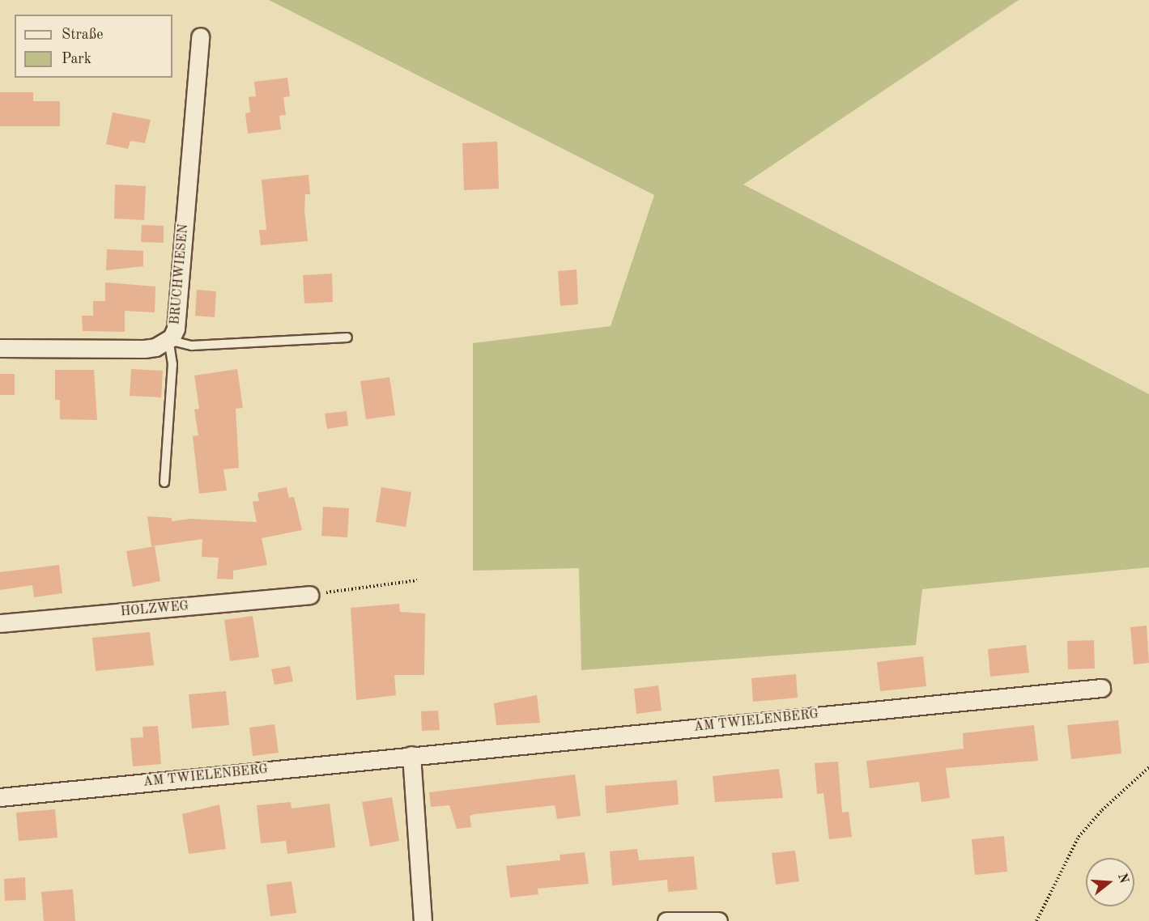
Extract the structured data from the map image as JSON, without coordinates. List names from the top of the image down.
{
  "streets": {
    "street": ["BRUCHWIESEN", "HOLZWEG", "AM TWIELENBERG"]
  },
  "legend": ["Straße", "Park"],
  "north": "right"
}
